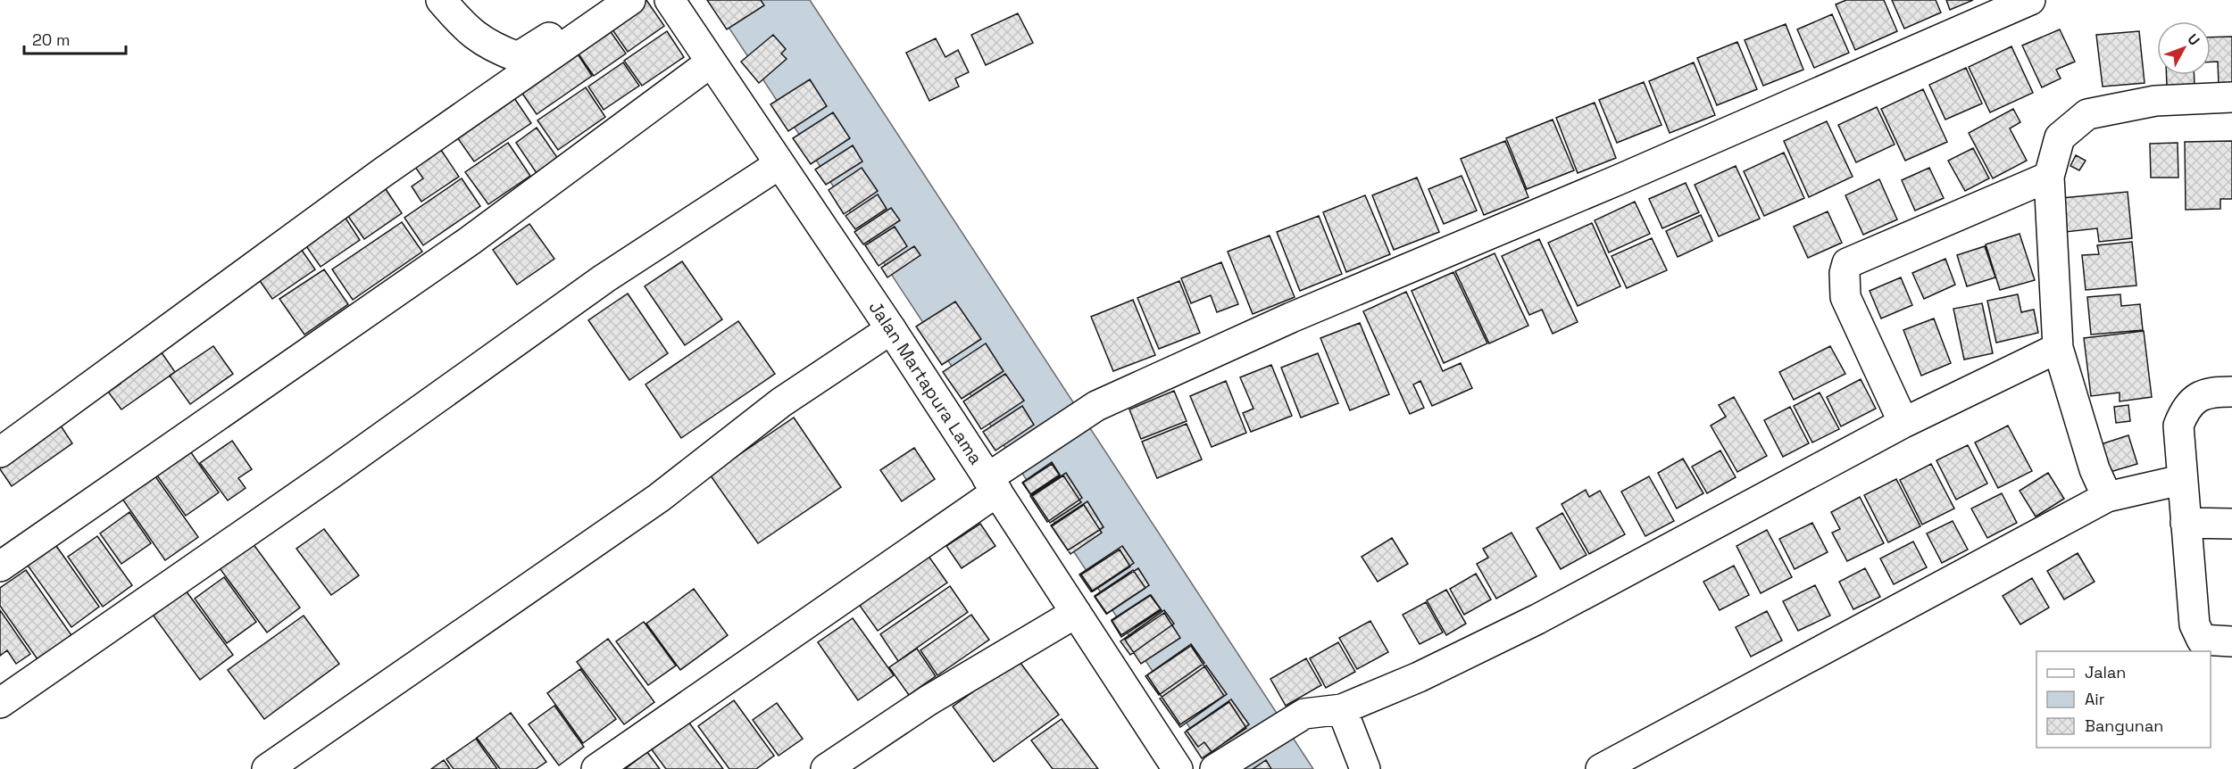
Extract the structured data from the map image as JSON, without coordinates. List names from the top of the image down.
{
  "streets": {
    "street": ["Jalan Martapura Lama"]
  },
  "legend": ["Jalan", "Air", "Bangunan"],
  "scale_bar": "20 m",
  "north": "top right"
}
